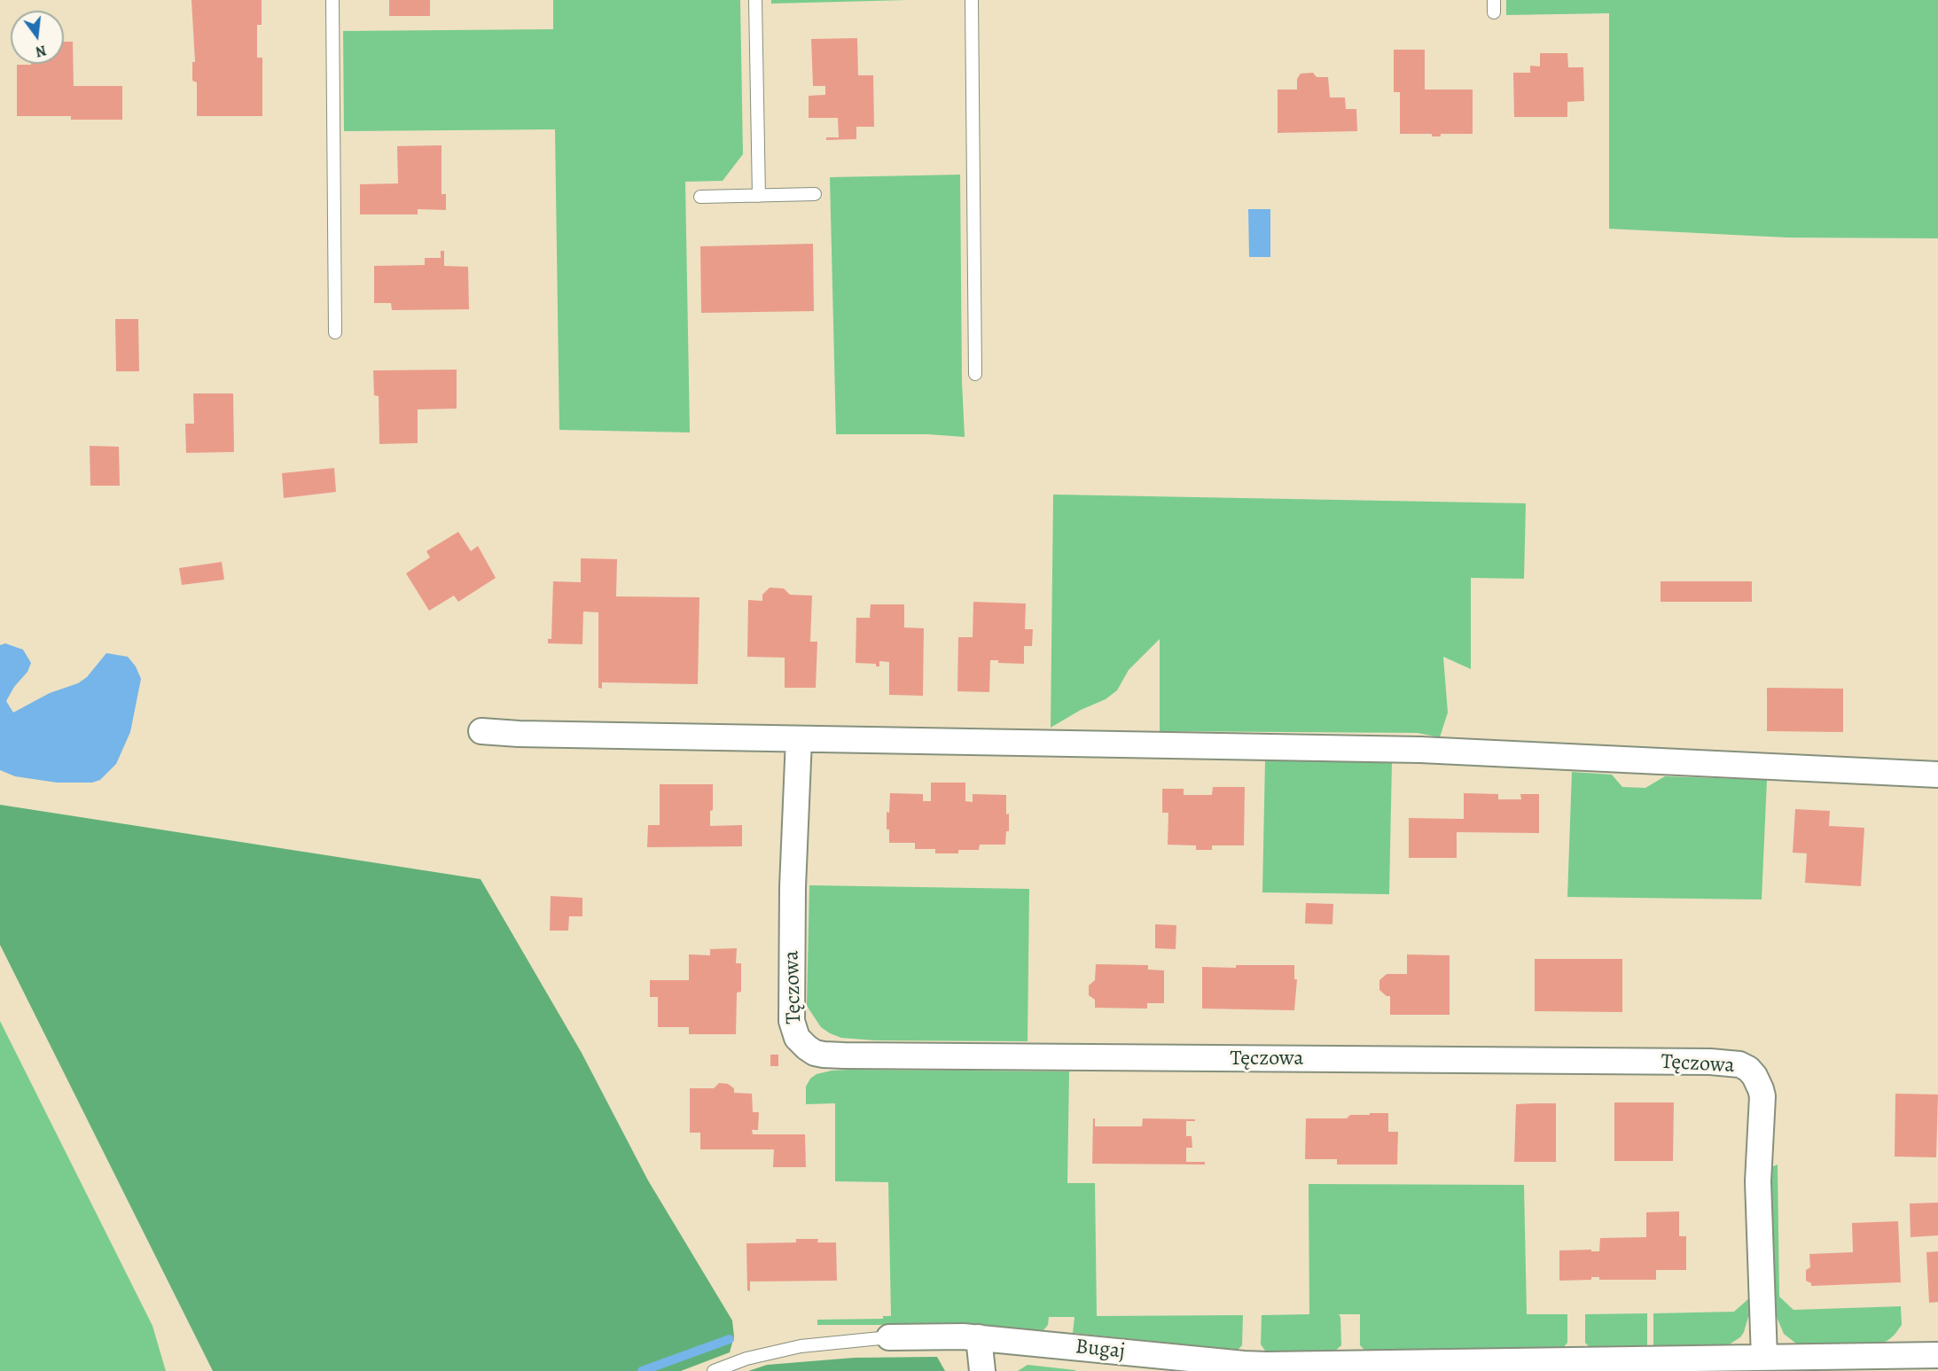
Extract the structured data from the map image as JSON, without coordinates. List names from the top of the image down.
{
  "streets": {
    "street": ["Tęczowa", "Bugaj"]
  },
  "crossings": [
    ["Tęczowa", "Bugaj"]
  ],
  "north": "bottom"
}
